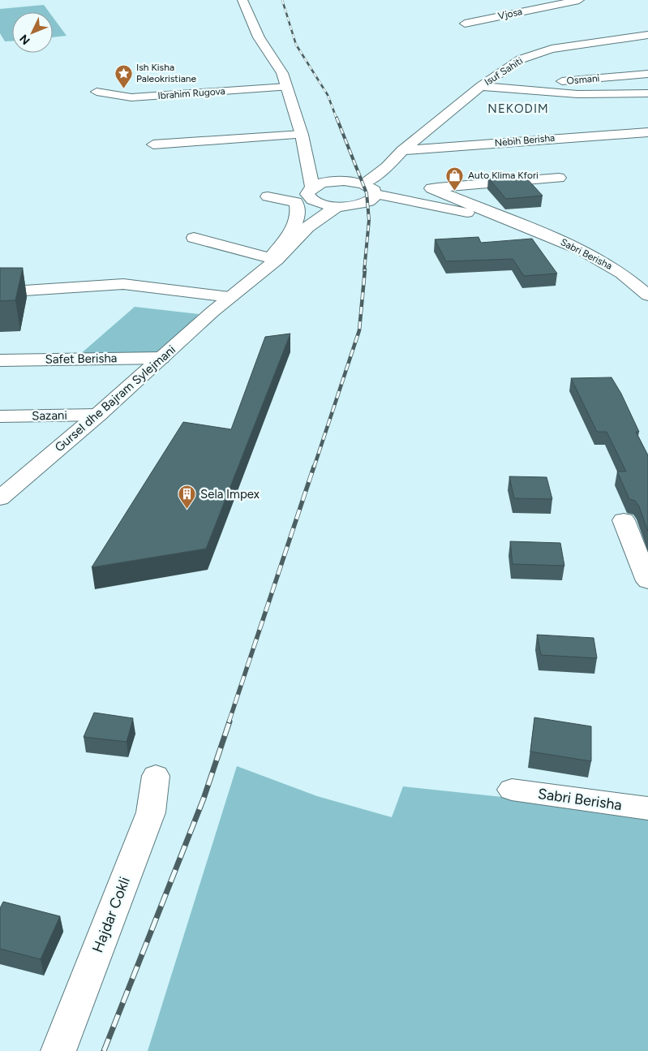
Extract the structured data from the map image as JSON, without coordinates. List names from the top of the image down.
{
  "streets": {
    "street": [
      "Vjosa",
      "Isuf Sahiti",
      "Osmani",
      "Ibrahim Rugova",
      "Nebih Berisha",
      "Sabri Berisha",
      "Safet Berisha",
      "Gursel dhe Bajram Sylejmani",
      "Sazani",
      "Hajdar Cokli"
    ]
  },
  "crossings": [
    ["Isuf Sahiti", "Osmani"],
    ["Isuf Sahiti", "Nebih Berisha"],
    ["Isuf Sahiti", "Sabri Berisha"],
    ["Safet Berisha", "Gursel dhe Bajram Sylejmani"],
    ["Gursel dhe Bajram Sylejmani", "Sazani"]
  ],
  "districts": ["NEKODIM"],
  "places": {
    "place": ["Ish Kisha Paleokristiane"],
    "shop": ["Auto Klima Kfori"],
    "building": ["Sela Impex"]
  },
  "north": "bottom left"
}
